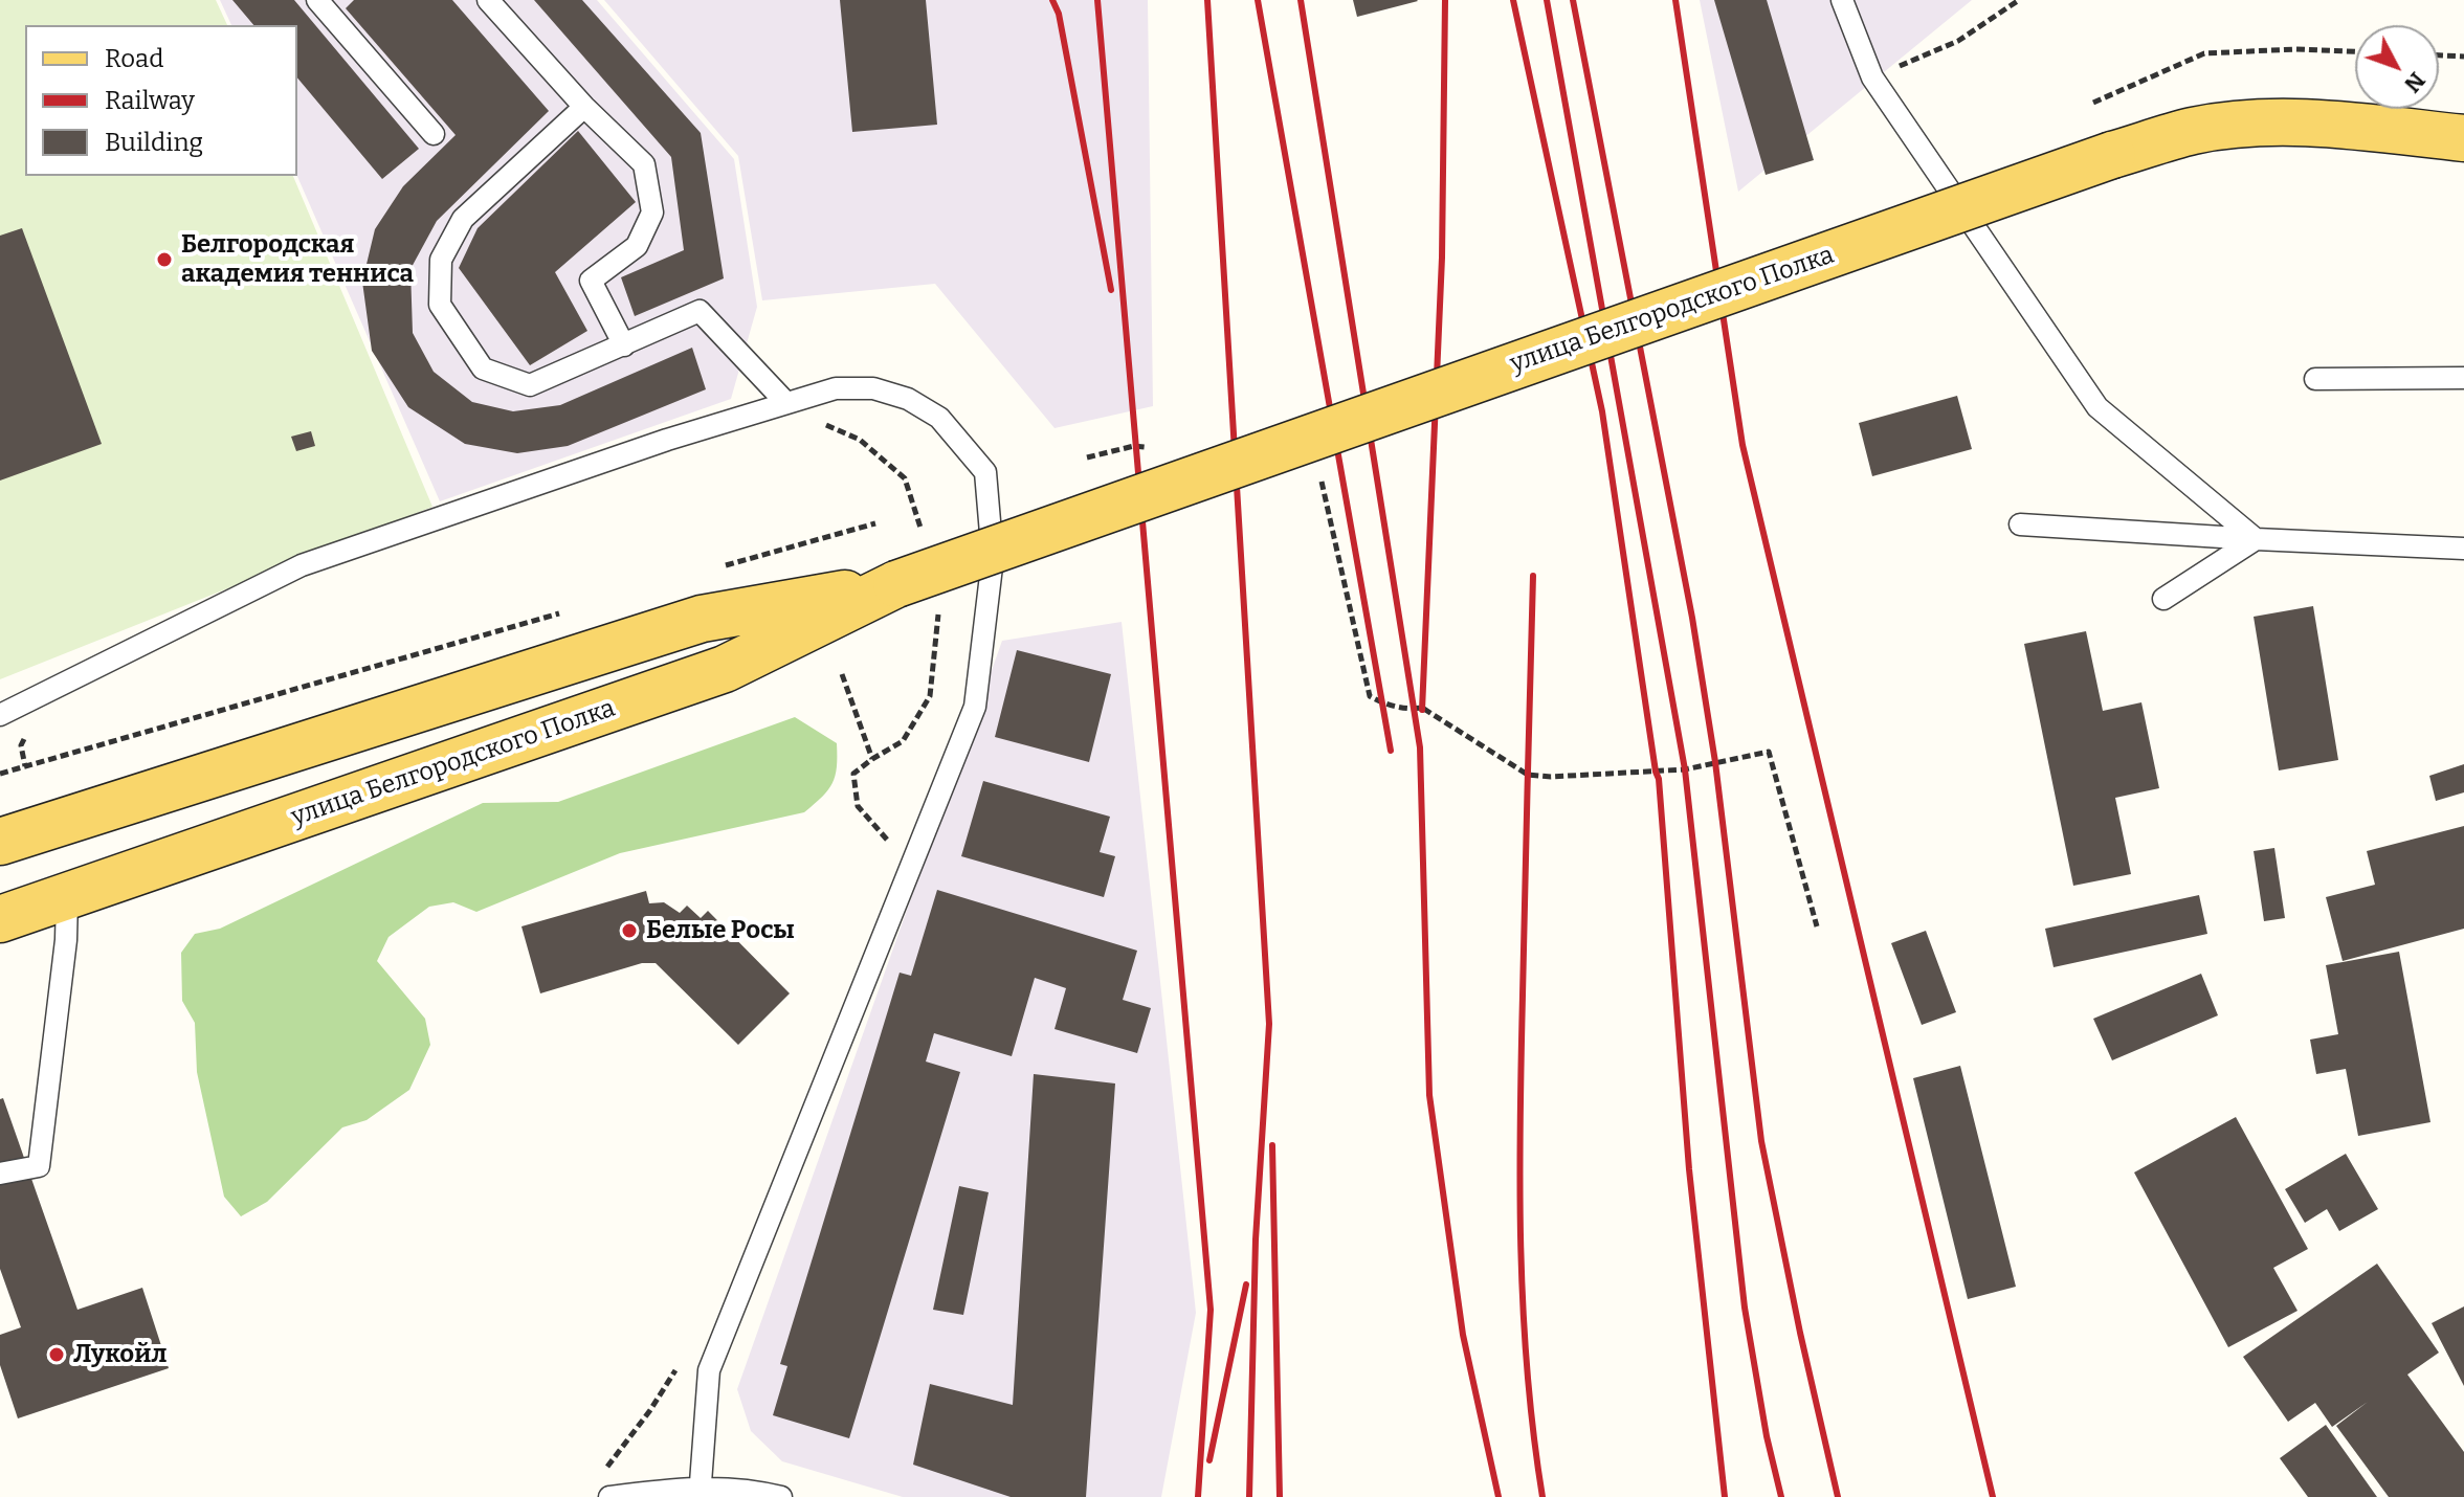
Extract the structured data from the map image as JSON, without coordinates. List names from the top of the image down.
{
  "streets": {
    "main road": ["улица Белгородского Полка"]
  },
  "places": ["Белгородская академия тенниса", "Белые Росы", "Лукойл"],
  "legend": ["Road", "Railway", "Building"],
  "north": "bottom right"
}
